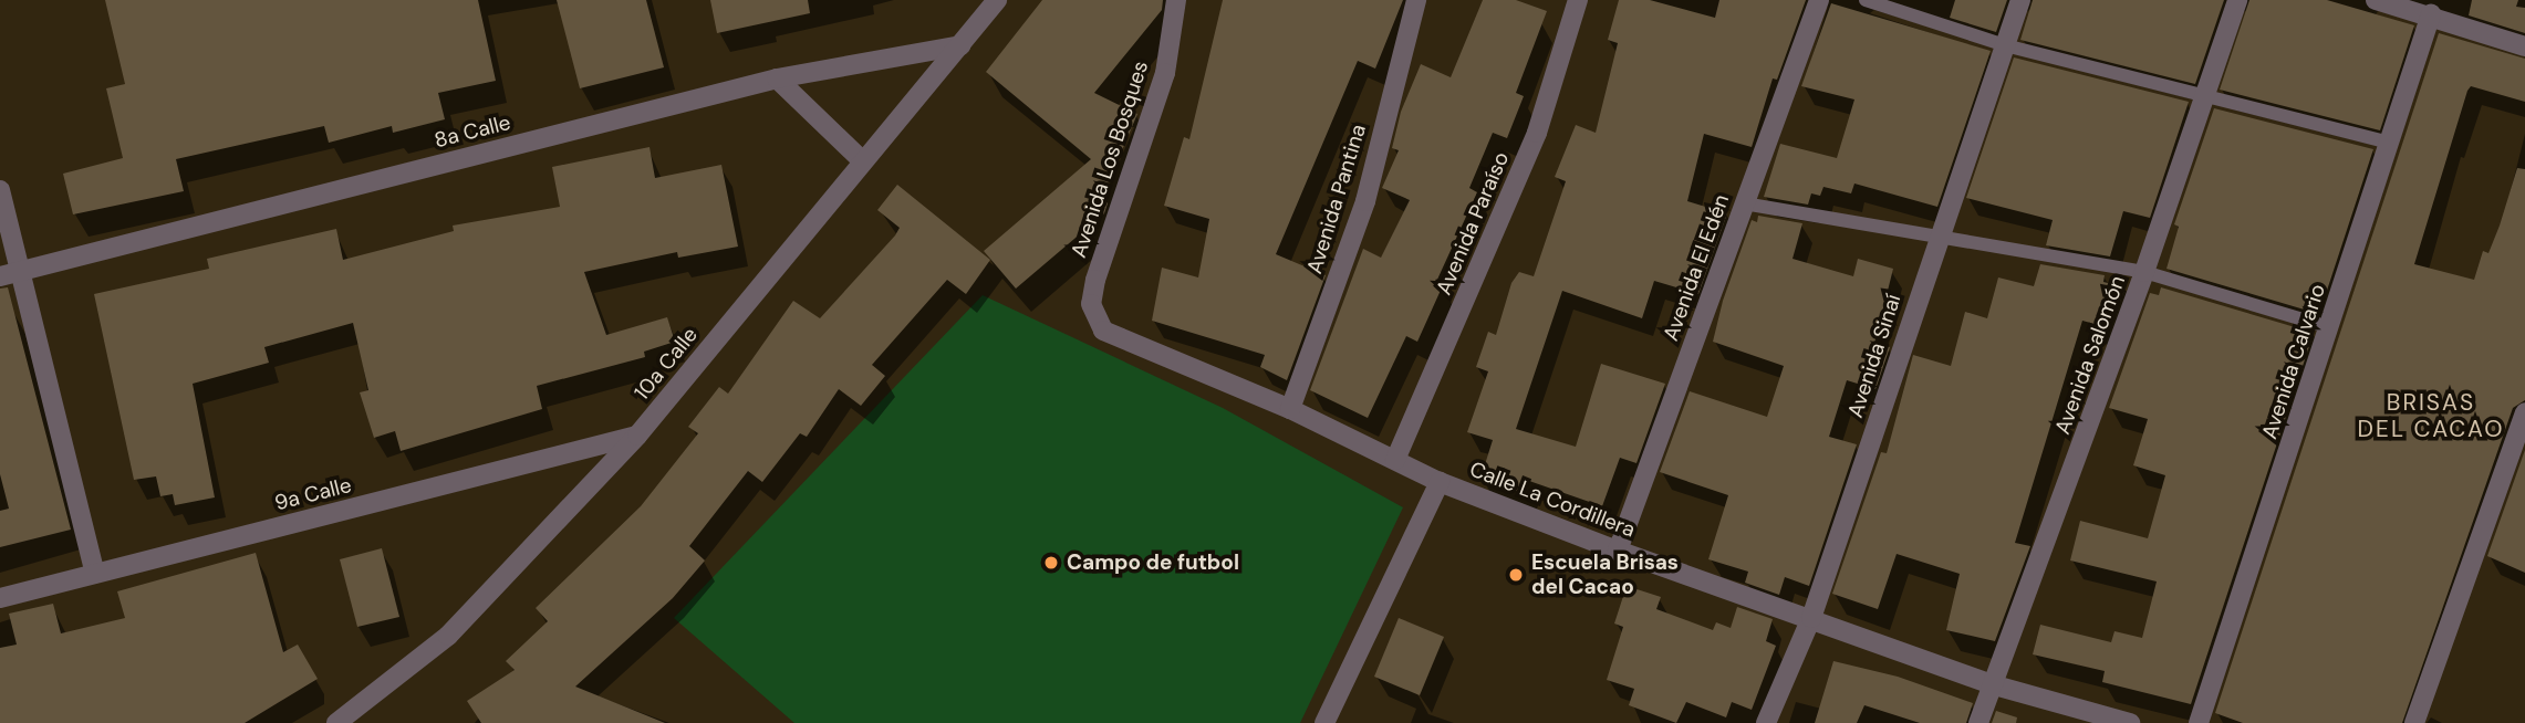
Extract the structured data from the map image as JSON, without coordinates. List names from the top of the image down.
{
  "streets": {
    "street": [
      "8a Calle",
      "Avenida Los Bosques",
      "Avenida Pantina",
      "Avenida Paraíso",
      "Avenida El Edén",
      "Avenida Salomón",
      "Avenida Sinaí",
      "Avenida Calvario",
      "10a Calle",
      "9a Calle",
      "Calle La Cordillera"
    ]
  },
  "crossings": [
    ["8a Calle", "10a Calle"],
    ["Avenida Los Bosques", "Calle La Cordillera"],
    ["Avenida Pantina", "Calle La Cordillera"],
    ["Avenida Paraíso", "Calle La Cordillera"],
    ["Avenida El Edén", "Calle La Cordillera"],
    ["Avenida Salomón", "Calle La Cordillera"],
    ["Avenida Sinaí", "Calle La Cordillera"],
    ["10a Calle", "9a Calle"]
  ],
  "districts": ["BRISAS DEL CACAO"],
  "places": ["Campo de futbol", "Escuela Brisas del Cacao"]
}
